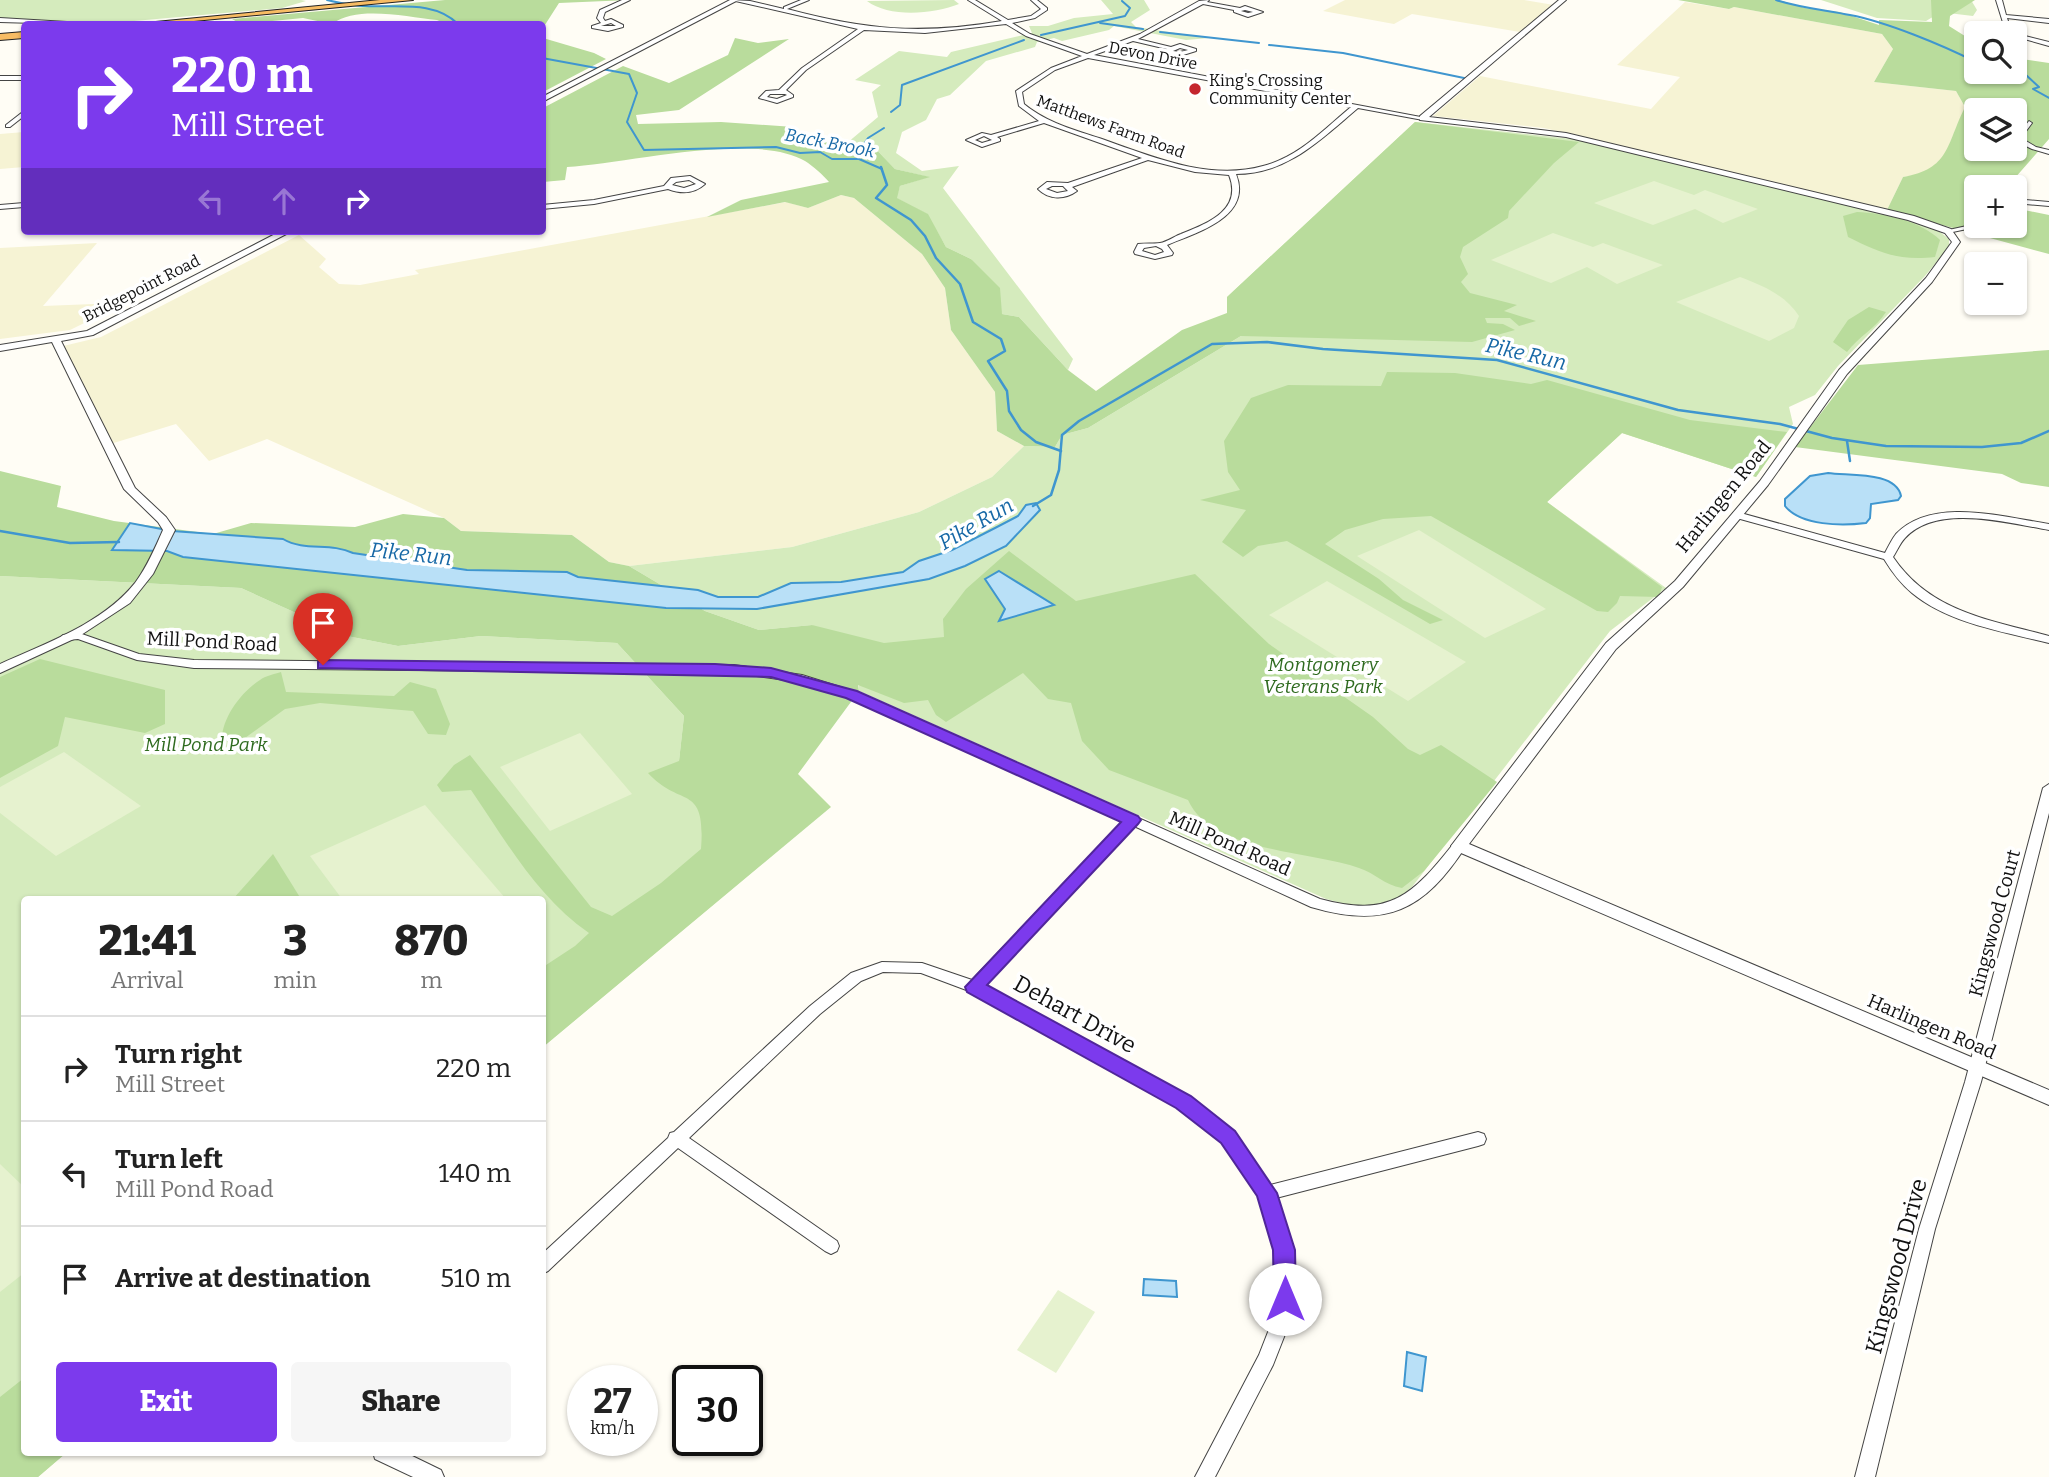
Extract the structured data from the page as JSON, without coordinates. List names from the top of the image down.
{
  "streets": {
    "street": [
      "Devon Drive",
      "Matthews Farm Road",
      "Bridgepoint Road",
      "Harlingen Road",
      "Mill Pond Road",
      "Kingswood Court",
      "Dehart Drive",
      "Kingswood Drive"
    ]
  },
  "crossings": [
    ["Devon Drive", "Matthews Farm Road"],
    ["Harlingen Road", "Mill Pond Road"],
    ["Harlingen Road", "Kingswood Court"],
    ["Harlingen Road", "Kingswood Drive"],
    ["Kingswood Court", "Kingswood Drive"]
  ],
  "water": ["Back Brook", "Pike Run"],
  "parks": ["Montgomery Veterans Park", "Mill Pond Park"],
  "places": ["King's Crossing Community Center"],
  "page": {
    "map_buttons": ["+", "−"],
    "turn": ["220 m", "Mill Street"],
    "eta": [
      "21:41",
      "Arrival",
      "3",
      "min",
      "870",
      "m"
    ],
    "list": [
      {
        "name": "Turn right",
        "note": "Mill Street",
        "value": "220 m"
      },
      {
        "name": "Turn left",
        "note": "Mill Pond Road",
        "value": "140 m"
      },
      {
        "name": "Arrive at destination",
        "value": "510 m"
      }
    ],
    "buttons": ["Exit", "Share"],
    "speed": "27 km/h",
    "limit": "30"
  }
}
